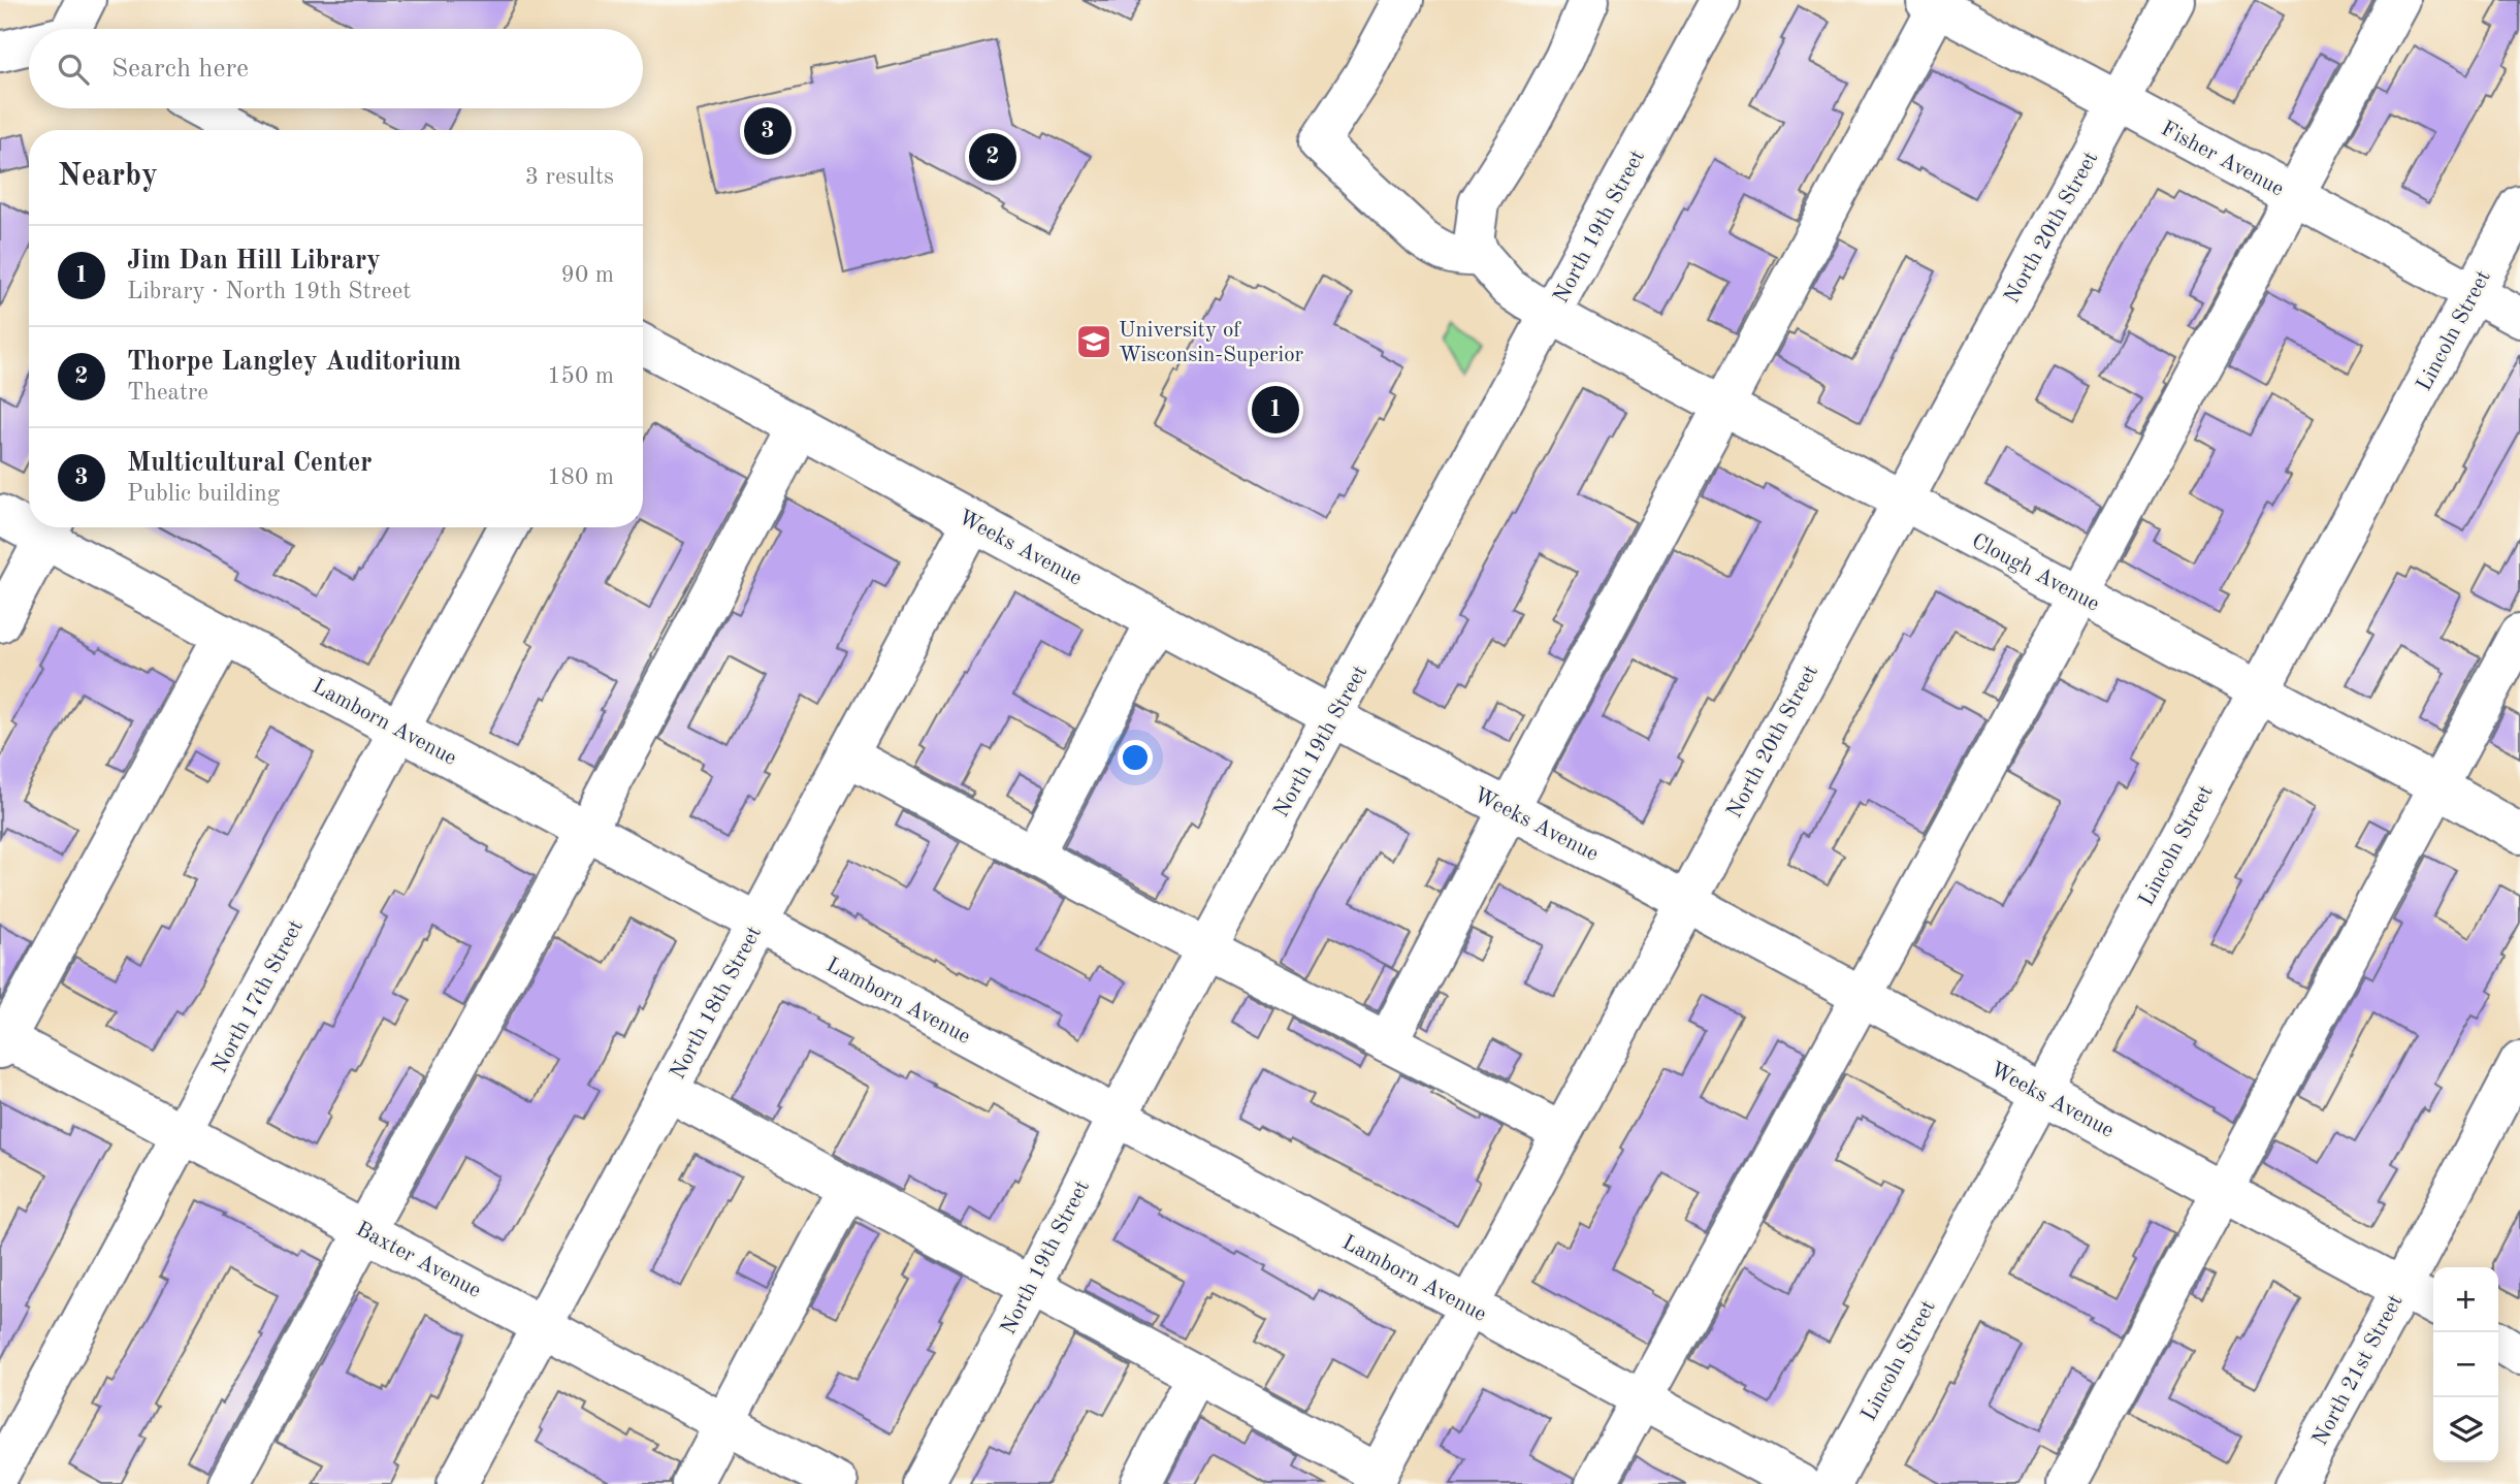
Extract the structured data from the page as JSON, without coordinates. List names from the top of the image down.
{
  "streets": {
    "street": [
      "Fisher Avenue",
      "North 19th Street",
      "North 20th Street",
      "Lincoln Street",
      "Weeks Avenue",
      "Clough Avenue",
      "Lamborn Avenue",
      "North 17th Street",
      "North 18th Street",
      "Baxter Avenue",
      "North 21st Street"
    ]
  },
  "crossings": [
    ["Fisher Avenue", "North 20th Street"],
    ["Fisher Avenue", "Lincoln Street"],
    ["North 19th Street", "Weeks Avenue"],
    ["North 19th Street", "Clough Avenue"],
    ["North 19th Street", "Lamborn Avenue"],
    ["North 20th Street", "Weeks Avenue"],
    ["North 20th Street", "Clough Avenue"],
    ["North 20th Street", "Lamborn Avenue"],
    ["Lincoln Street", "Weeks Avenue"],
    ["Lincoln Street", "Clough Avenue"],
    ["Weeks Avenue", "North 18th Street"],
    ["Weeks Avenue", "North 21st Street"],
    ["Lamborn Avenue", "North 17th Street"],
    ["Lamborn Avenue", "North 18th Street"],
    ["North 17th Street", "Baxter Avenue"],
    ["North 18th Street", "Baxter Avenue"]
  ],
  "places": {
    "school or university": ["University of Wisconsin-Superior"]
  },
  "page": {
    "search": "Search here",
    "pins": ["3", "2", "1"],
    "heading": ["Nearby", "3 results"],
    "list": [
      {
        "mark": "1",
        "name": "Jim Dan Hill Library",
        "note": "Library · North 19th Street",
        "value": "90 m"
      },
      {
        "mark": "2",
        "name": "Thorpe Langley Auditorium",
        "note": "Theatre",
        "value": "150 m"
      },
      {
        "mark": "3",
        "name": "Multicultural Center",
        "note": "Public building",
        "value": "180 m"
      }
    ],
    "map_buttons": ["+", "−"]
  }
}
